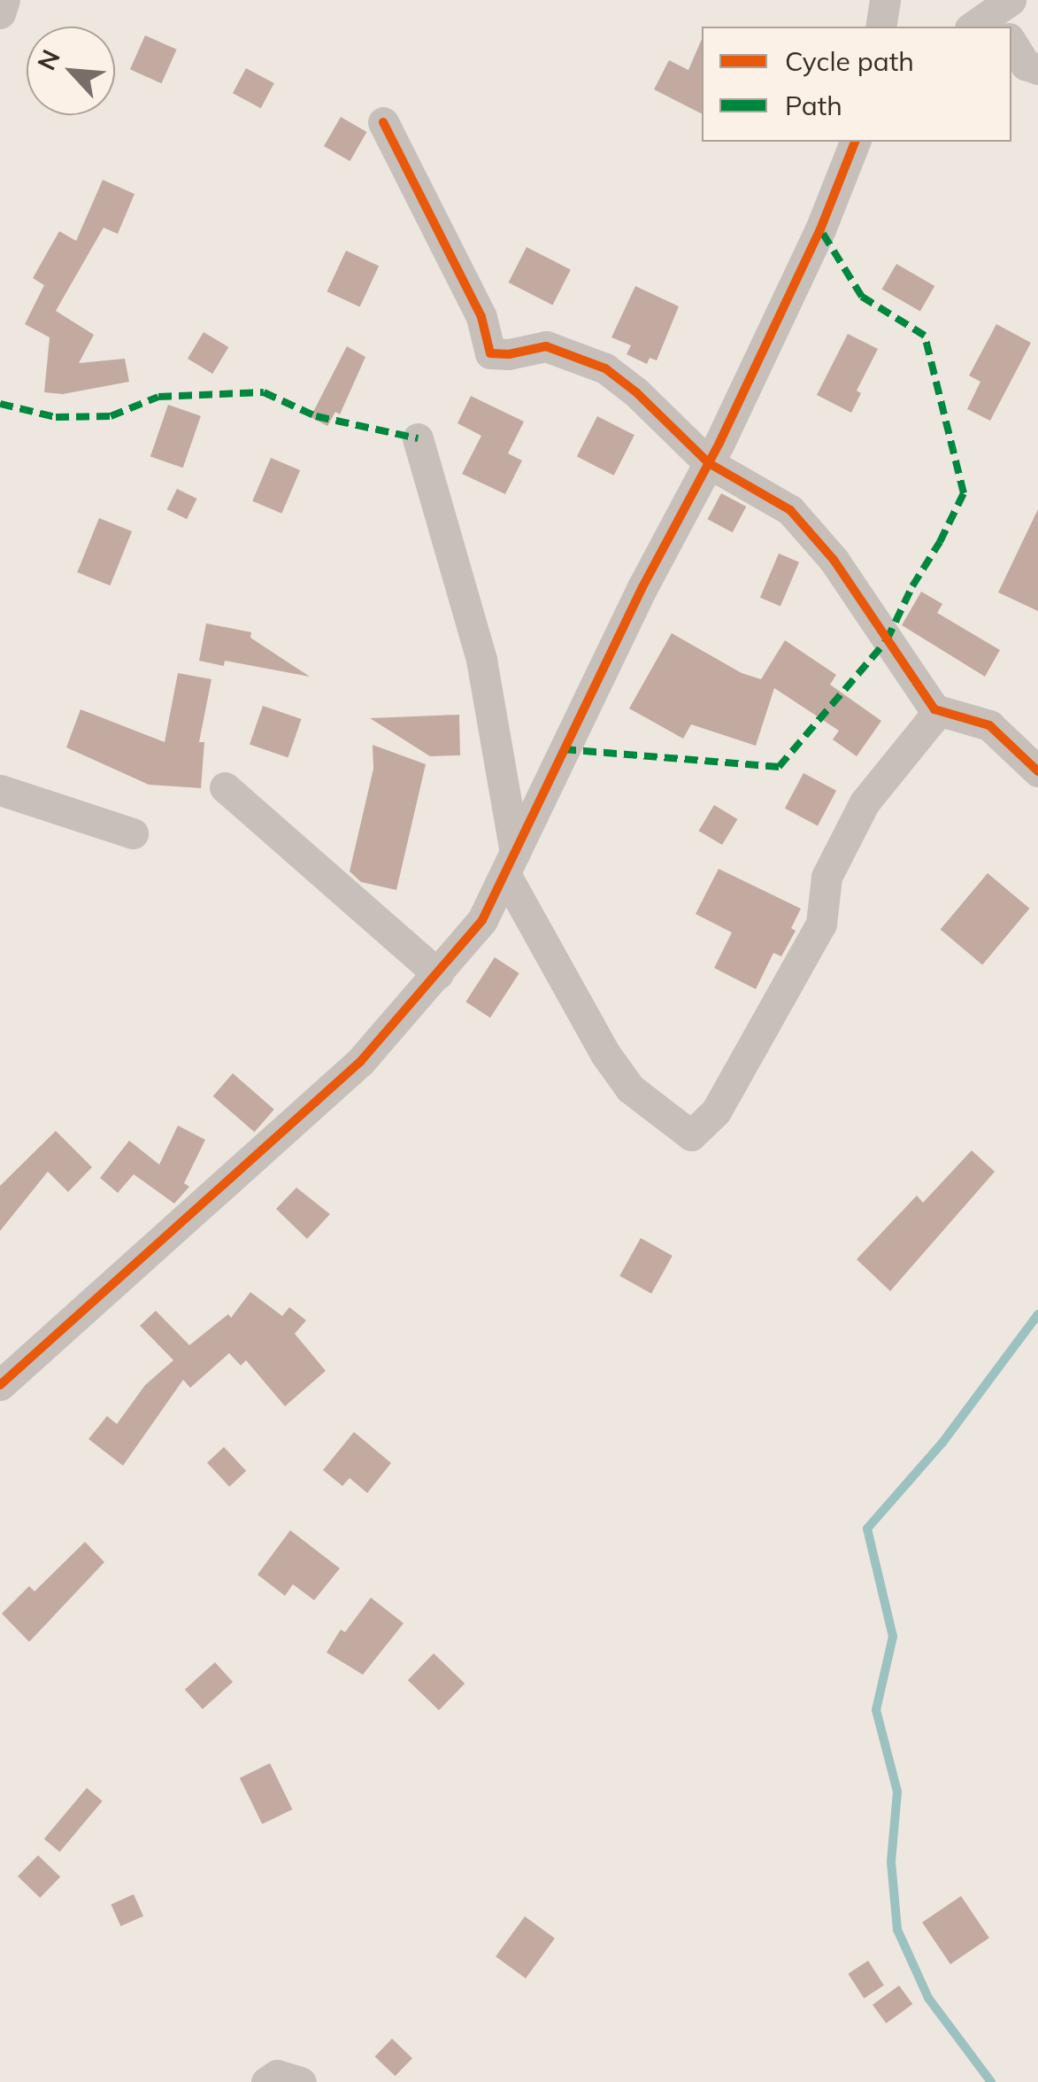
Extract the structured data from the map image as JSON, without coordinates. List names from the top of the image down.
{
  "legend": ["Cycle path", "Path"],
  "north": "top left"
}
